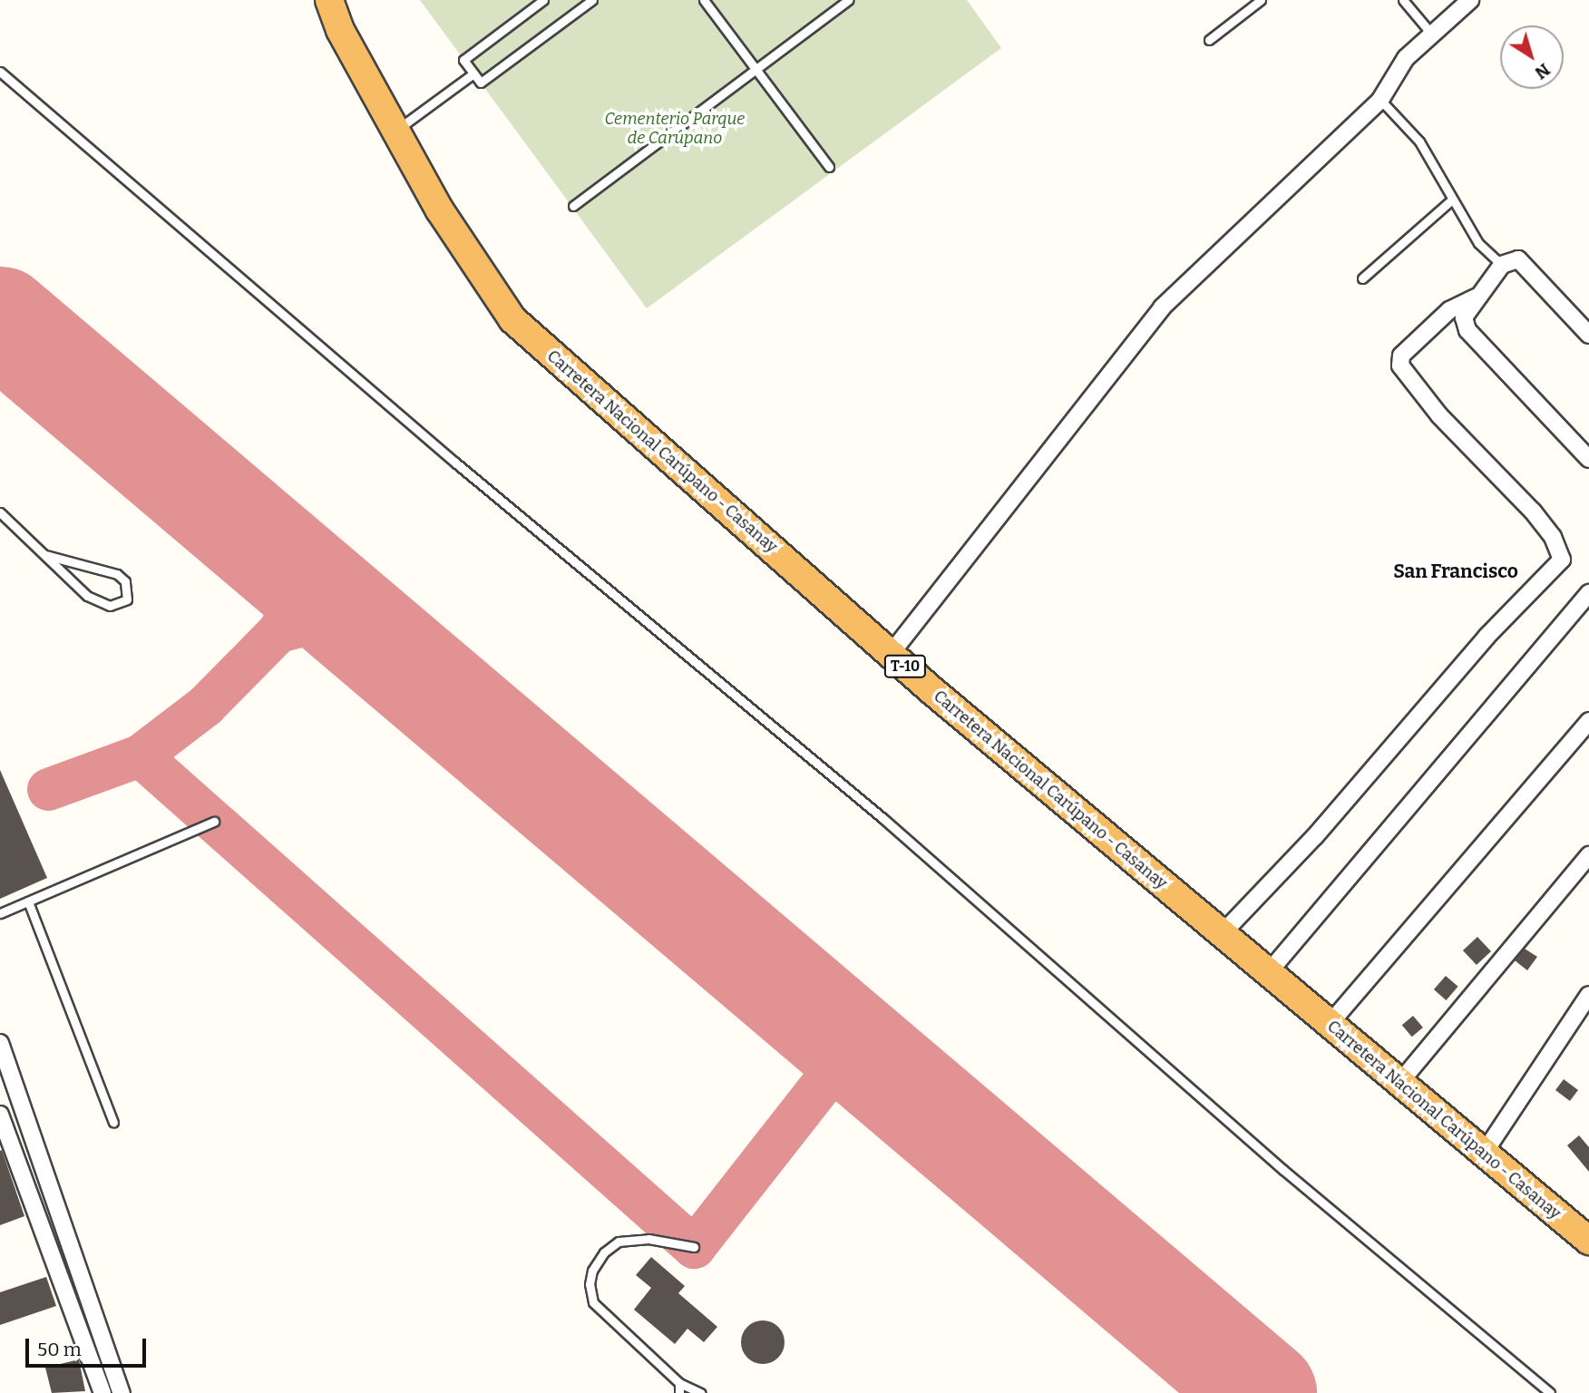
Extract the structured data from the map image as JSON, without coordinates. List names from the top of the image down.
{
  "streets": {
    "highway": ["Carretera Nacional Carúpano - Casanay", "T-10"]
  },
  "districts": ["San Francisco"],
  "parks": ["Cementerio Parque de Carúpano"],
  "scale_bar": "50 m",
  "north": "bottom right"
}
